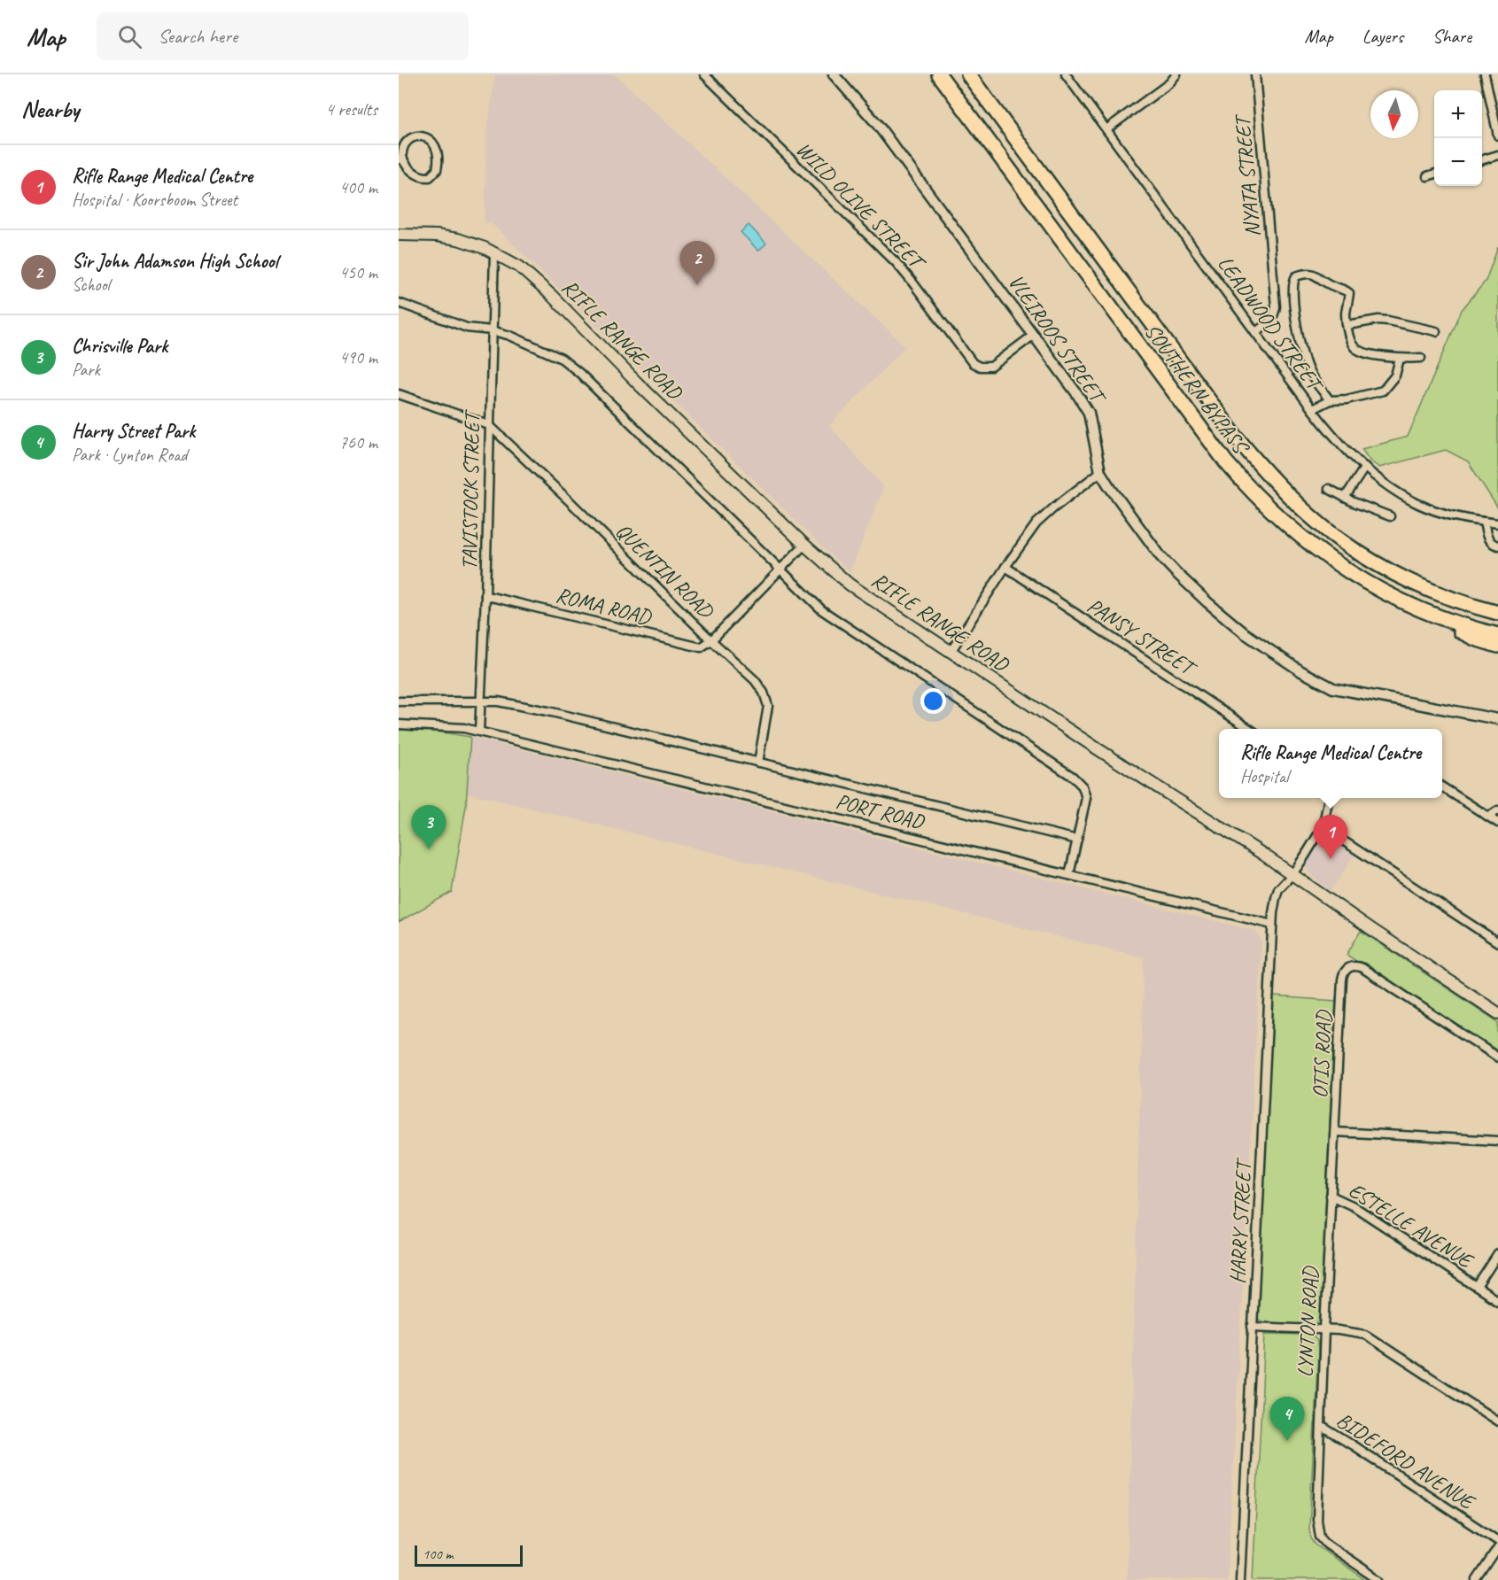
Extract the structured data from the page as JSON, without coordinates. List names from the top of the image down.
{
  "streets": {
    "highway": ["SOUTHERN BYPASS"],
    "main road": ["RIFLE RANGE ROAD"],
    "street": [
      "NYATA STREET",
      "WILD OLIVE STREET",
      "LEADWOOD STREET",
      "VLEIROOS STREET",
      "TAVISTOCK STREET",
      "QUENTIN ROAD",
      "ROMA ROAD",
      "PANSY STREET",
      "PORT ROAD",
      "OTIS ROAD",
      "HARRY STREET",
      "ESTELLE AVENUE",
      "LYNTON ROAD",
      "BIDEFORD AVENUE"
    ]
  },
  "crossings": [
    ["NYATA STREET", "LEADWOOD STREET"],
    ["WILD OLIVE STREET", "VLEIROOS STREET"],
    ["RIFLE RANGE ROAD", "TAVISTOCK STREET"],
    ["RIFLE RANGE ROAD", "HARRY STREET"],
    ["TAVISTOCK STREET", "QUENTIN ROAD"],
    ["TAVISTOCK STREET", "ROMA ROAD"],
    ["TAVISTOCK STREET", "PORT ROAD"],
    ["QUENTIN ROAD", "ROMA ROAD"],
    ["QUENTIN ROAD", "PORT ROAD"],
    ["PORT ROAD", "HARRY STREET"],
    ["OTIS ROAD", "LYNTON ROAD"],
    ["ESTELLE AVENUE", "LYNTON ROAD"],
    ["LYNTON ROAD", "BIDEFORD AVENUE"]
  ],
  "scale_bar": "100 m",
  "north": "bottom",
  "page": {
    "header": "Map",
    "search": "Search here",
    "nav": ["Map", "Layers", "Share"],
    "heading": ["Nearby", "4 results"],
    "map_buttons": ["+", "−"],
    "list": [
      {
        "mark": "1",
        "name": "Rifle Range Medical Centre",
        "note": "Hospital · Koorsboom Street",
        "value": "400 m"
      },
      {
        "mark": "2",
        "name": "Sir John Adamson High School",
        "note": "School",
        "value": "450 m"
      },
      {
        "mark": "3",
        "name": "Chrisville Park",
        "note": "Park",
        "value": "490 m"
      },
      {
        "mark": "4",
        "name": "Harry Street Park",
        "note": "Park · Lynton Road",
        "value": "760 m"
      }
    ],
    "pins": [
      "2",
      "3",
      "1",
      "4"
    ],
    "popup": ["Rifle Range Medical Centre", "Hospital"],
    "scale": "100 m"
  }
}
